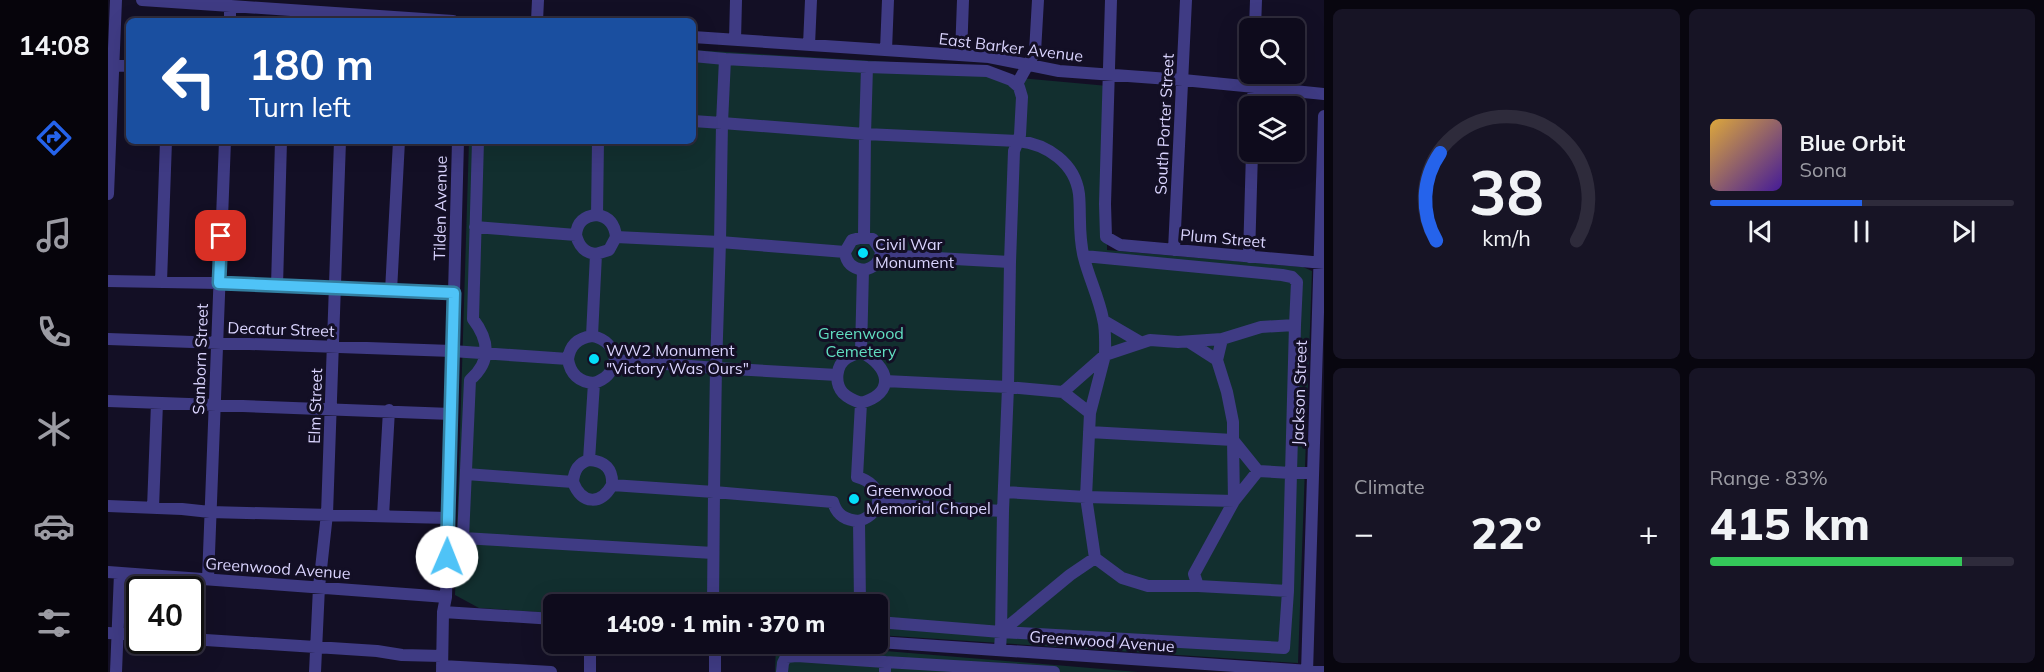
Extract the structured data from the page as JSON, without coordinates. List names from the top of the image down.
{
  "streets": {
    "street": [
      "East Barker Avenue",
      "South Porter Street",
      "Tilden Avenue",
      "Plum Street",
      "Decatur Street",
      "Sanborn Street",
      "Jackson Street",
      "Elm Street",
      "Greenwood Avenue"
    ]
  },
  "crossings": [
    ["East Barker Avenue", "South Porter Street"],
    ["East Barker Avenue", "Plum Street"],
    ["South Porter Street", "Plum Street"],
    ["Tilden Avenue", "Decatur Street"],
    ["Tilden Avenue", "Greenwood Avenue"],
    ["Plum Street", "Jackson Street"],
    ["Decatur Street", "Sanborn Street"],
    ["Decatur Street", "Elm Street"],
    ["Sanborn Street", "Greenwood Avenue"],
    ["Jackson Street", "Greenwood Avenue"],
    ["Elm Street", "Greenwood Avenue"]
  ],
  "parks": ["Greenwood Cemetery"],
  "places": ["Civil War Monument", "WW2 Monument \"Victory Was Ours\"", "Greenwood Memorial Chapel"],
  "page": {
    "tabs": "14:08",
    "turn": ["180 m", "Turn left"],
    "song": ["Blue Orbit", "Sona"],
    "tile": [
      "Climate",
      ["Range · 83%", "415 km"]
    ],
    "heat": ["−", "22°", "+"],
    "limit": "40",
    "trip": "14:09 · 1 min · 370 m",
    "gauge": ["38", "km/h"]
  }
}
